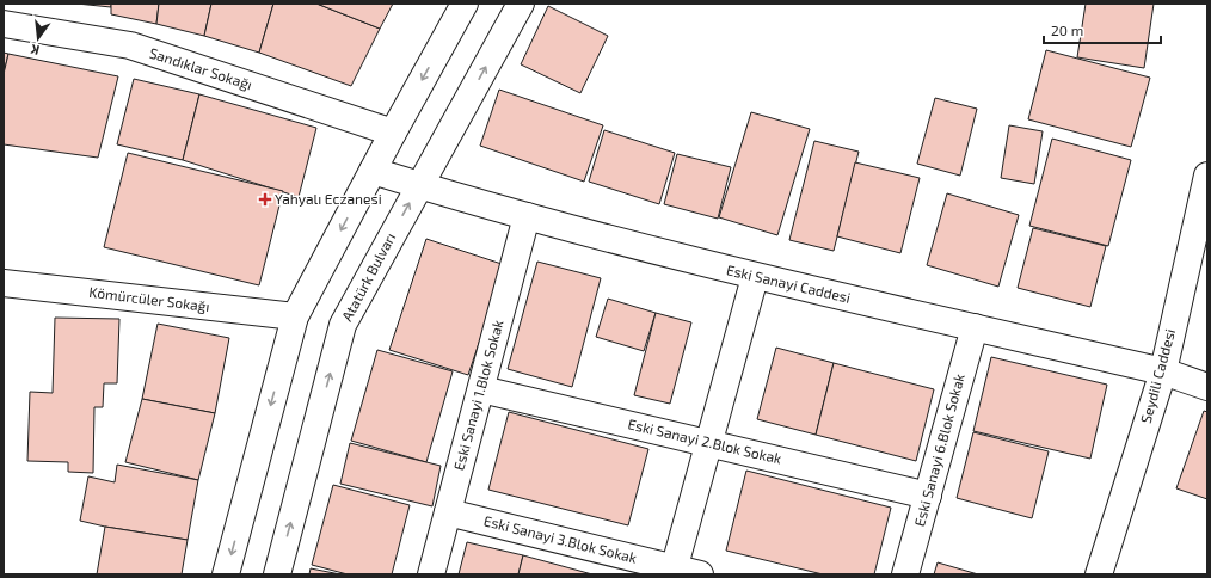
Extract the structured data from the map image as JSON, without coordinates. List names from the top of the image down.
{
  "streets": {
    "street": [
      "Sandıklar Sokağı",
      "Atatürk Bulvarı",
      "Eski Sanayi Caddesi",
      "Kömürcüler Sokağı",
      "Seydili Caddesi",
      "Eski Sanayi 1.Blok Sokak",
      "Eski Sanayi 2.Blok Sokak",
      "Eski Sanayi 6.Blok Sokak",
      "Eski Sanayi 3.Blok Sokak"
    ]
  },
  "crossings": [
    ["Atatürk Bulvarı", "Eski Sanayi Caddesi"],
    ["Eski Sanayi Caddesi", "Seydili Caddesi"],
    ["Eski Sanayi Caddesi", "Eski Sanayi 1.Blok Sokak"],
    ["Eski Sanayi Caddesi", "Eski Sanayi 6.Blok Sokak"],
    ["Eski Sanayi 1.Blok Sokak", "Eski Sanayi 2.Blok Sokak"],
    ["Eski Sanayi 1.Blok Sokak", "Eski Sanayi 3.Blok Sokak"],
    ["Eski Sanayi 2.Blok Sokak", "Eski Sanayi 6.Blok Sokak"]
  ],
  "places": {
    "health": ["Yahyalı Eczanesi"]
  },
  "scale_bar": "20 m",
  "north": "bottom"
}
